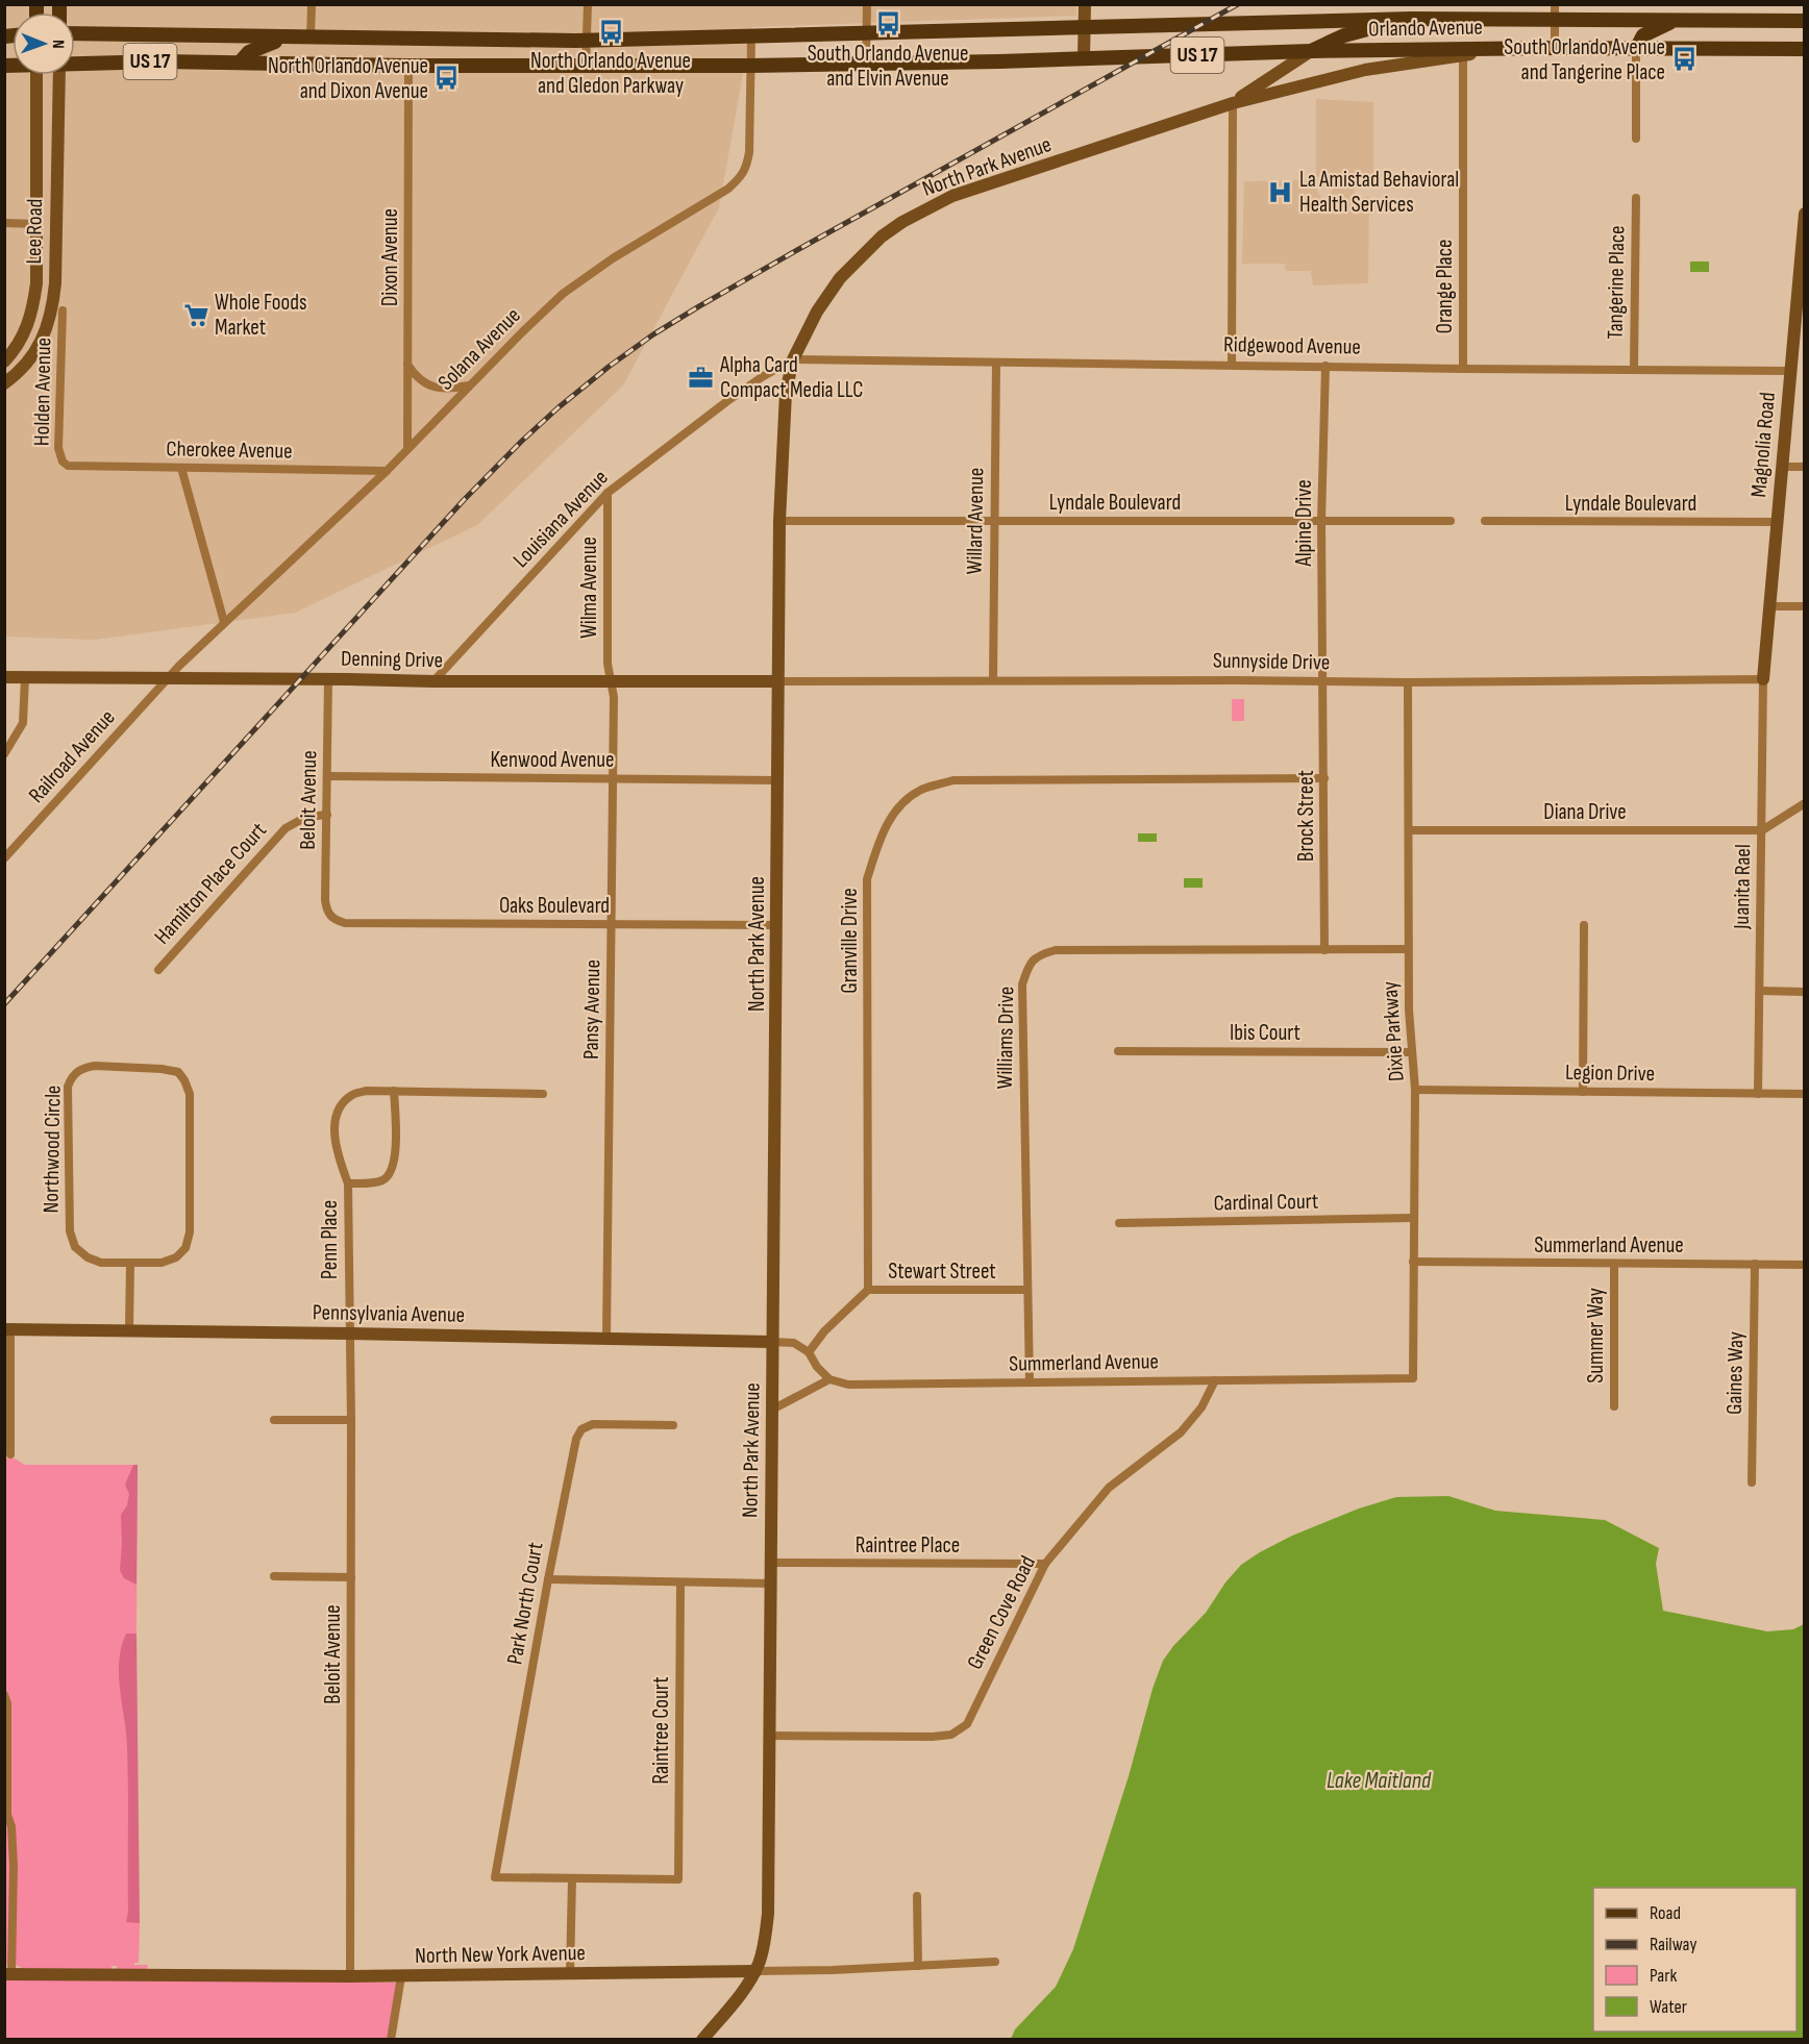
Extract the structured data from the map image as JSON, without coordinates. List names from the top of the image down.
{
  "streets": {
    "main road": ["Orlando Avenue", "US 17"],
    "street": [
      "North Park Avenue",
      "Lee Road",
      "Dixon Avenue",
      "Tangerine Place",
      "Orange Place",
      "Ridgewood Avenue",
      "Solana Avenue",
      "Holden Avenue",
      "Magnolia Road",
      "Cherokee Avenue",
      "Lyndale Boulevard",
      "Louisiana Avenue",
      "Willard Avenue",
      "Alpine Drive",
      "Wilma Avenue",
      "Denning Drive",
      "Sunnyside Drive",
      "Railroad Avenue",
      "Kenwood Avenue",
      "Beloit Avenue",
      "Diana Drive",
      "Brock Street",
      "Hamilton Place Court",
      "Juanita Rael",
      "Oaks Boulevard",
      "Granville Drive",
      "Pansy Avenue",
      "Dixie Parkway",
      "Ibis Court",
      "Williams Drive",
      "Legion Drive",
      "Northwood Circle",
      "Cardinal Court",
      "Penn Place",
      "Summerland Avenue",
      "Stewart Street",
      "Pennsylvania Avenue",
      "Summer Way",
      "Gaines Way",
      "Raintree Place",
      "Park North Court",
      "Green Cove Road",
      "Raintree Court",
      "North New York Avenue"
    ]
  },
  "crossings": [
    ["Orlando Avenue", "US 17"],
    ["Orlando Avenue", "North Park Avenue"],
    ["US 17", "Dixon Avenue"],
    ["US 17", "Solana Avenue"],
    ["North Park Avenue", "Orange Place"],
    ["North Park Avenue", "Ridgewood Avenue"],
    ["North Park Avenue", "Lyndale Boulevard"],
    ["North Park Avenue", "Louisiana Avenue"],
    ["North Park Avenue", "Denning Drive"],
    ["North Park Avenue", "Sunnyside Drive"],
    ["North Park Avenue", "Kenwood Avenue"],
    ["North Park Avenue", "Oaks Boulevard"],
    ["North Park Avenue", "Pennsylvania Avenue"],
    ["North Park Avenue", "Raintree Place"],
    ["North Park Avenue", "Green Cove Road"],
    ["North Park Avenue", "North New York Avenue"],
    ["Dixon Avenue", "Solana Avenue"],
    ["Tangerine Place", "Ridgewood Avenue"],
    ["Orange Place", "Ridgewood Avenue"],
    ["Ridgewood Avenue", "Magnolia Road"],
    ["Ridgewood Avenue", "Louisiana Avenue"],
    ["Ridgewood Avenue", "Willard Avenue"],
    ["Ridgewood Avenue", "Alpine Drive"],
    ["Solana Avenue", "Cherokee Avenue"],
    ["Solana Avenue", "Denning Drive"],
    ["Solana Avenue", "Railroad Avenue"],
    ["Holden Avenue", "Cherokee Avenue"],
    ["Magnolia Road", "Lyndale Boulevard"],
    ["Magnolia Road", "Sunnyside Drive"],
    ["Magnolia Road", "Juanita Rael"],
    ["Lyndale Boulevard", "Willard Avenue"],
    ["Lyndale Boulevard", "Alpine Drive"],
    ["Louisiana Avenue", "Wilma Avenue"],
    ["Louisiana Avenue", "Denning Drive"],
    ["Willard Avenue", "Sunnyside Drive"],
    ["Alpine Drive", "Sunnyside Drive"],
    ["Alpine Drive", "Brock Street"],
    ["Wilma Avenue", "Denning Drive"],
    ["Wilma Avenue", "Pansy Avenue"],
    ["Denning Drive", "Sunnyside Drive"],
    ["Denning Drive", "Railroad Avenue"],
    ["Denning Drive", "Beloit Avenue"],
    ["Denning Drive", "Pansy Avenue"],
    ["Sunnyside Drive", "Brock Street"],
    ["Sunnyside Drive", "Juanita Rael"],
    ["Sunnyside Drive", "Dixie Parkway"],
    ["Kenwood Avenue", "Beloit Avenue"],
    ["Kenwood Avenue", "Pansy Avenue"],
    ["Beloit Avenue", "Hamilton Place Court"],
    ["Beloit Avenue", "Oaks Boulevard"],
    ["Beloit Avenue", "Penn Place"],
    ["Beloit Avenue", "Pennsylvania Avenue"],
    ["Beloit Avenue", "North New York Avenue"],
    ["Diana Drive", "Juanita Rael"],
    ["Diana Drive", "Dixie Parkway"],
    ["Brock Street", "Granville Drive"],
    ["Brock Street", "Williams Drive"],
    ["Juanita Rael", "Legion Drive"],
    ["Oaks Boulevard", "Pansy Avenue"],
    ["Granville Drive", "Stewart Street"],
    ["Pansy Avenue", "Pennsylvania Avenue"],
    ["Dixie Parkway", "Ibis Court"],
    ["Dixie Parkway", "Williams Drive"],
    ["Dixie Parkway", "Legion Drive"],
    ["Dixie Parkway", "Cardinal Court"],
    ["Dixie Parkway", "Summerland Avenue"],
    ["Williams Drive", "Summerland Avenue"],
    ["Williams Drive", "Stewart Street"],
    ["Penn Place", "Pennsylvania Avenue"],
    ["Summerland Avenue", "Summer Way"],
    ["Summerland Avenue", "Gaines Way"],
    ["Summerland Avenue", "Green Cove Road"],
    ["Raintree Place", "Green Cove Road"],
    ["Park North Court", "Raintree Court"]
  ],
  "water": ["Lake Maitland"],
  "places": {
    "bus stop": [
      "South Orlando Avenue and Elvin Avenue",
      "North Orlando Avenue and Gledon Parkway",
      "South Orlando Avenue and Tangerine Place",
      "North Orlando Avenue and Dixon Avenue"
    ],
    "hospital": ["La Amistad Behavioral Health Services"],
    "supermarket": ["Whole Foods Market"],
    "office": ["Alpha Card Compact Media LLC"]
  },
  "legend": [
    "Road",
    "Railway",
    "Park",
    "Water"
  ],
  "north": "right"
}
